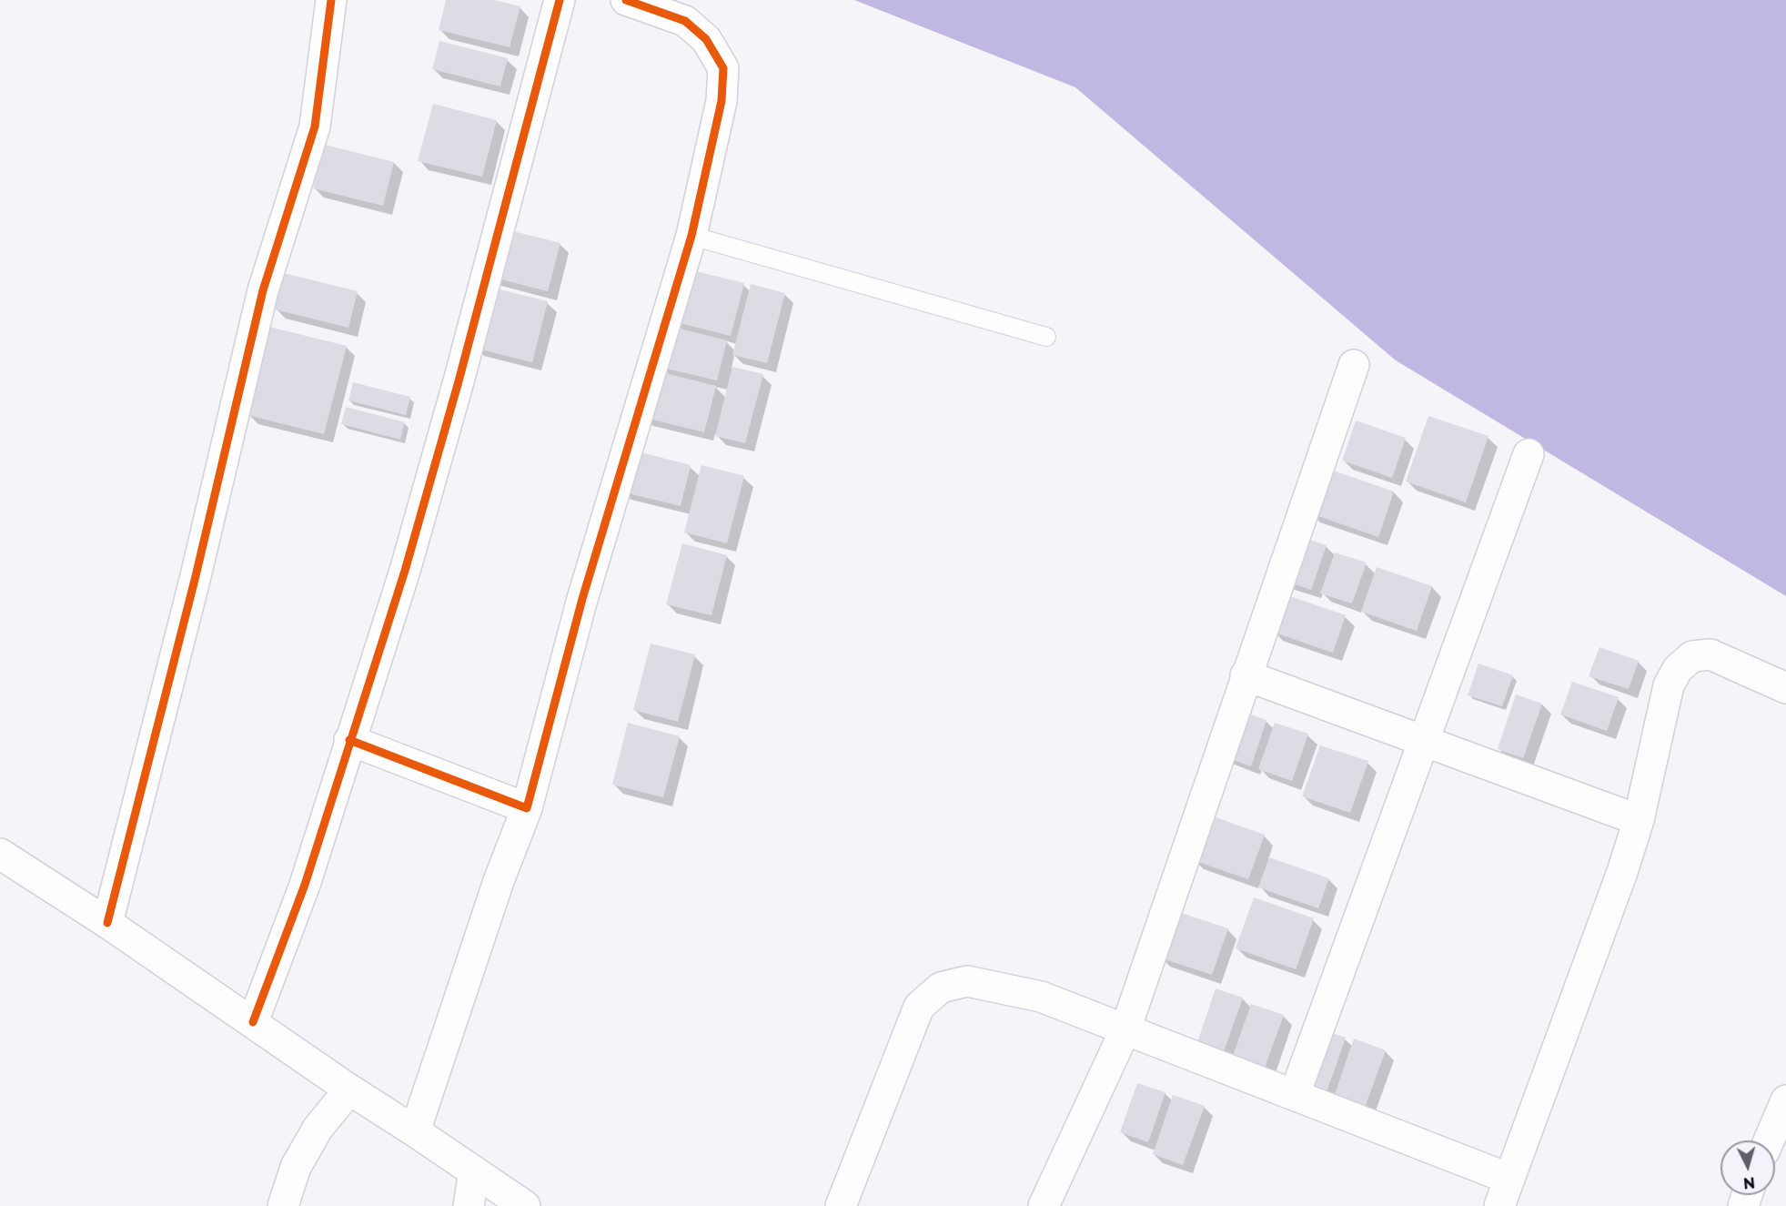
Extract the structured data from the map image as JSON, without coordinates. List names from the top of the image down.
{
  "north": "bottom"
}
